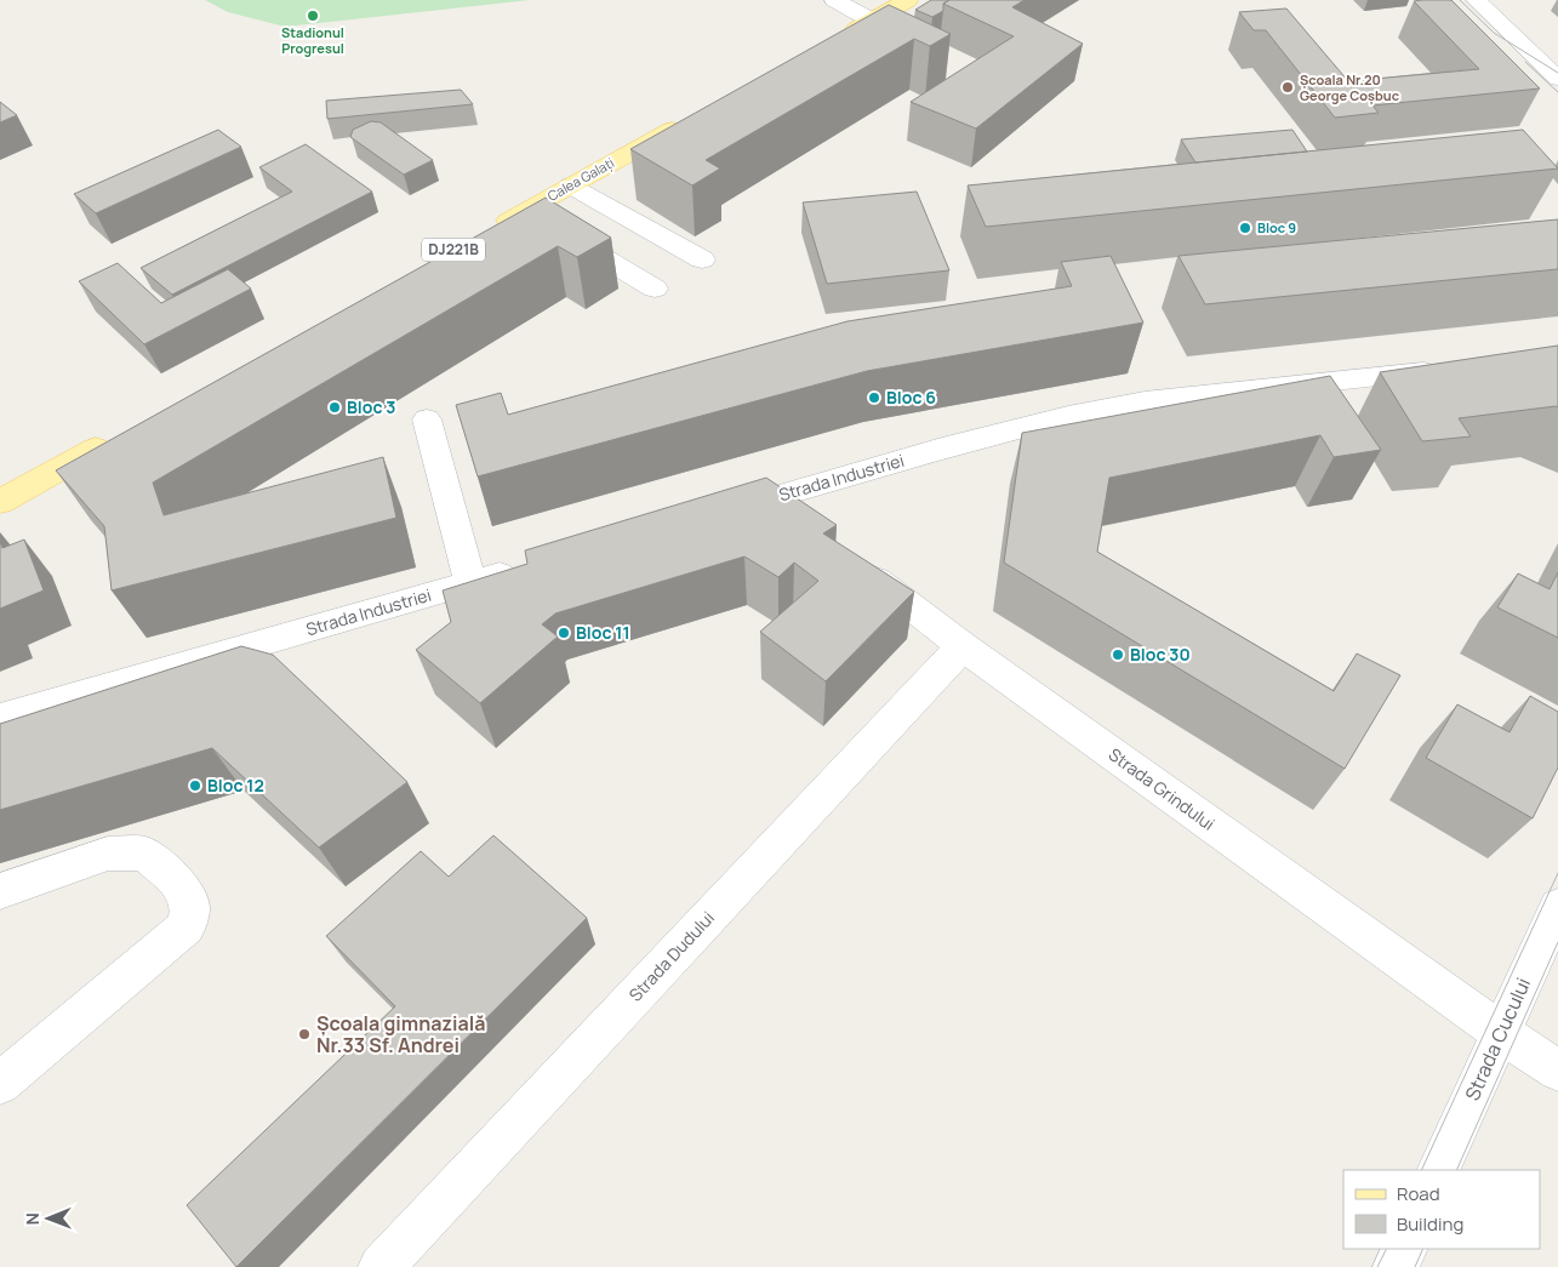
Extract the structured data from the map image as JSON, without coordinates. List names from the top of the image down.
{
  "streets": {
    "main road": ["Calea Galați", "DJ221B"],
    "street": [
      "Strada Industriei",
      "Strada Grindului",
      "Strada Dudului",
      "Strada Cucului"
    ]
  },
  "crossings": [
    ["Strada Grindului", "Strada Dudului"],
    ["Strada Grindului", "Strada Cucului"]
  ],
  "places": [
    "Stadionul Progresul",
    "Școala Nr.20 George Coșbuc",
    "Bloc 9",
    "Bloc 6",
    "Bloc 3",
    "Bloc 11",
    "Bloc 30",
    "Bloc 12",
    "Școala gimnazială Nr.33 Sf. Andrei"
  ],
  "legend": ["Road", "Building"],
  "north": "left"
}
